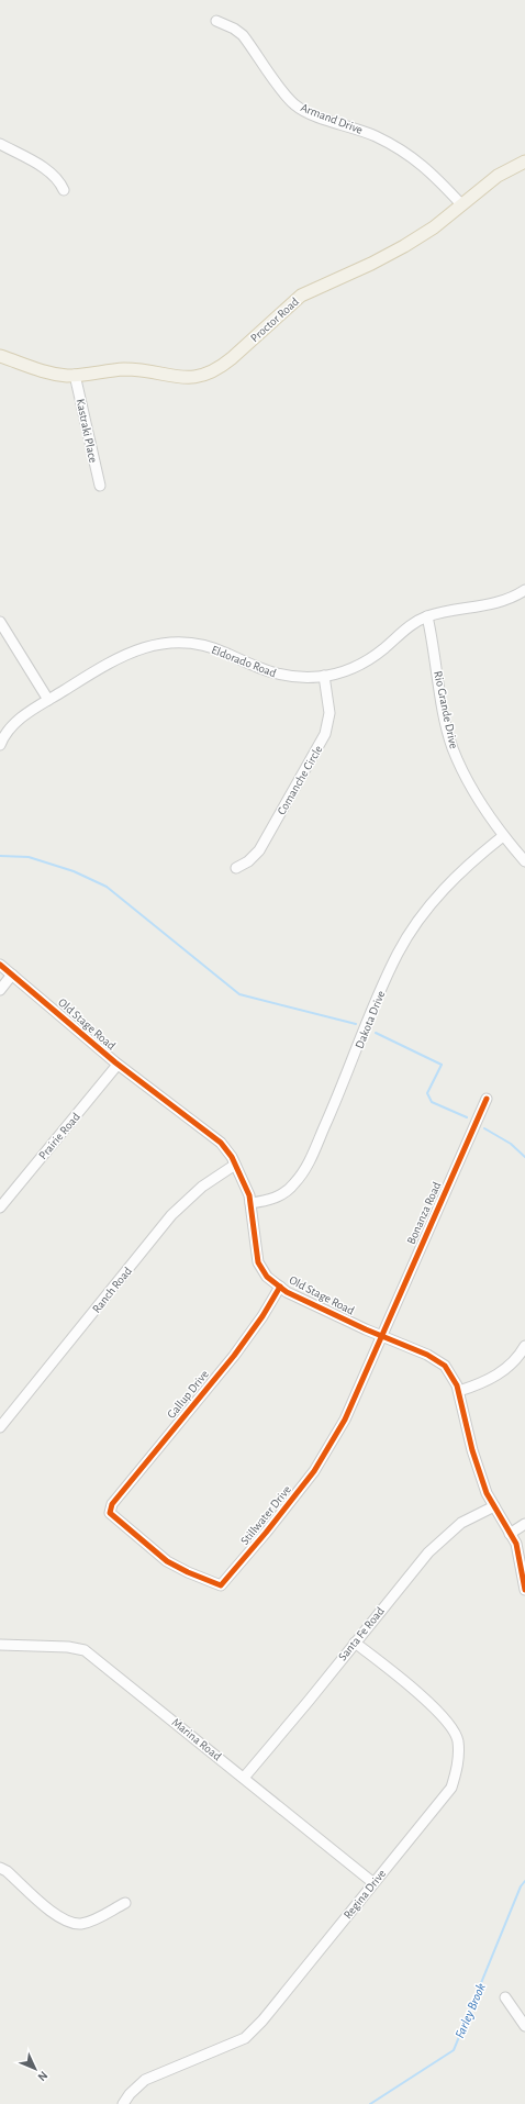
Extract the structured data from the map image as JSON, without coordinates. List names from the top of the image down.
{
  "streets": {
    "main road": ["Proctor Road"],
    "street": [
      "Armand Drive",
      "Kastraki Place",
      "Eldorado Road",
      "Rio Grande Drive",
      "Comanche Circle",
      "Dakota Drive",
      "Old Stage Road",
      "Prairie Road",
      "Bonanza Road",
      "Ranch Road",
      "Gallup Drive",
      "Stillwater Drive",
      "Santa Fe Road",
      "Marina Road",
      "Regina Drive"
    ]
  },
  "crossings": [
    ["Armand Drive", "Proctor Road"],
    ["Proctor Road", "Kastraki Place"],
    ["Eldorado Road", "Rio Grande Drive"],
    ["Eldorado Road", "Comanche Circle"],
    ["Rio Grande Drive", "Dakota Drive"],
    ["Dakota Drive", "Old Stage Road"],
    ["Old Stage Road", "Prairie Road"],
    ["Old Stage Road", "Bonanza Road"],
    ["Old Stage Road", "Ranch Road"],
    ["Old Stage Road", "Gallup Drive"],
    ["Old Stage Road", "Stillwater Drive"],
    ["Old Stage Road", "Santa Fe Road"],
    ["Bonanza Road", "Stillwater Drive"],
    ["Gallup Drive", "Stillwater Drive"],
    ["Santa Fe Road", "Marina Road"],
    ["Santa Fe Road", "Regina Drive"],
    ["Marina Road", "Regina Drive"]
  ],
  "water": ["Farley Brook"],
  "north": "bottom right"
}
